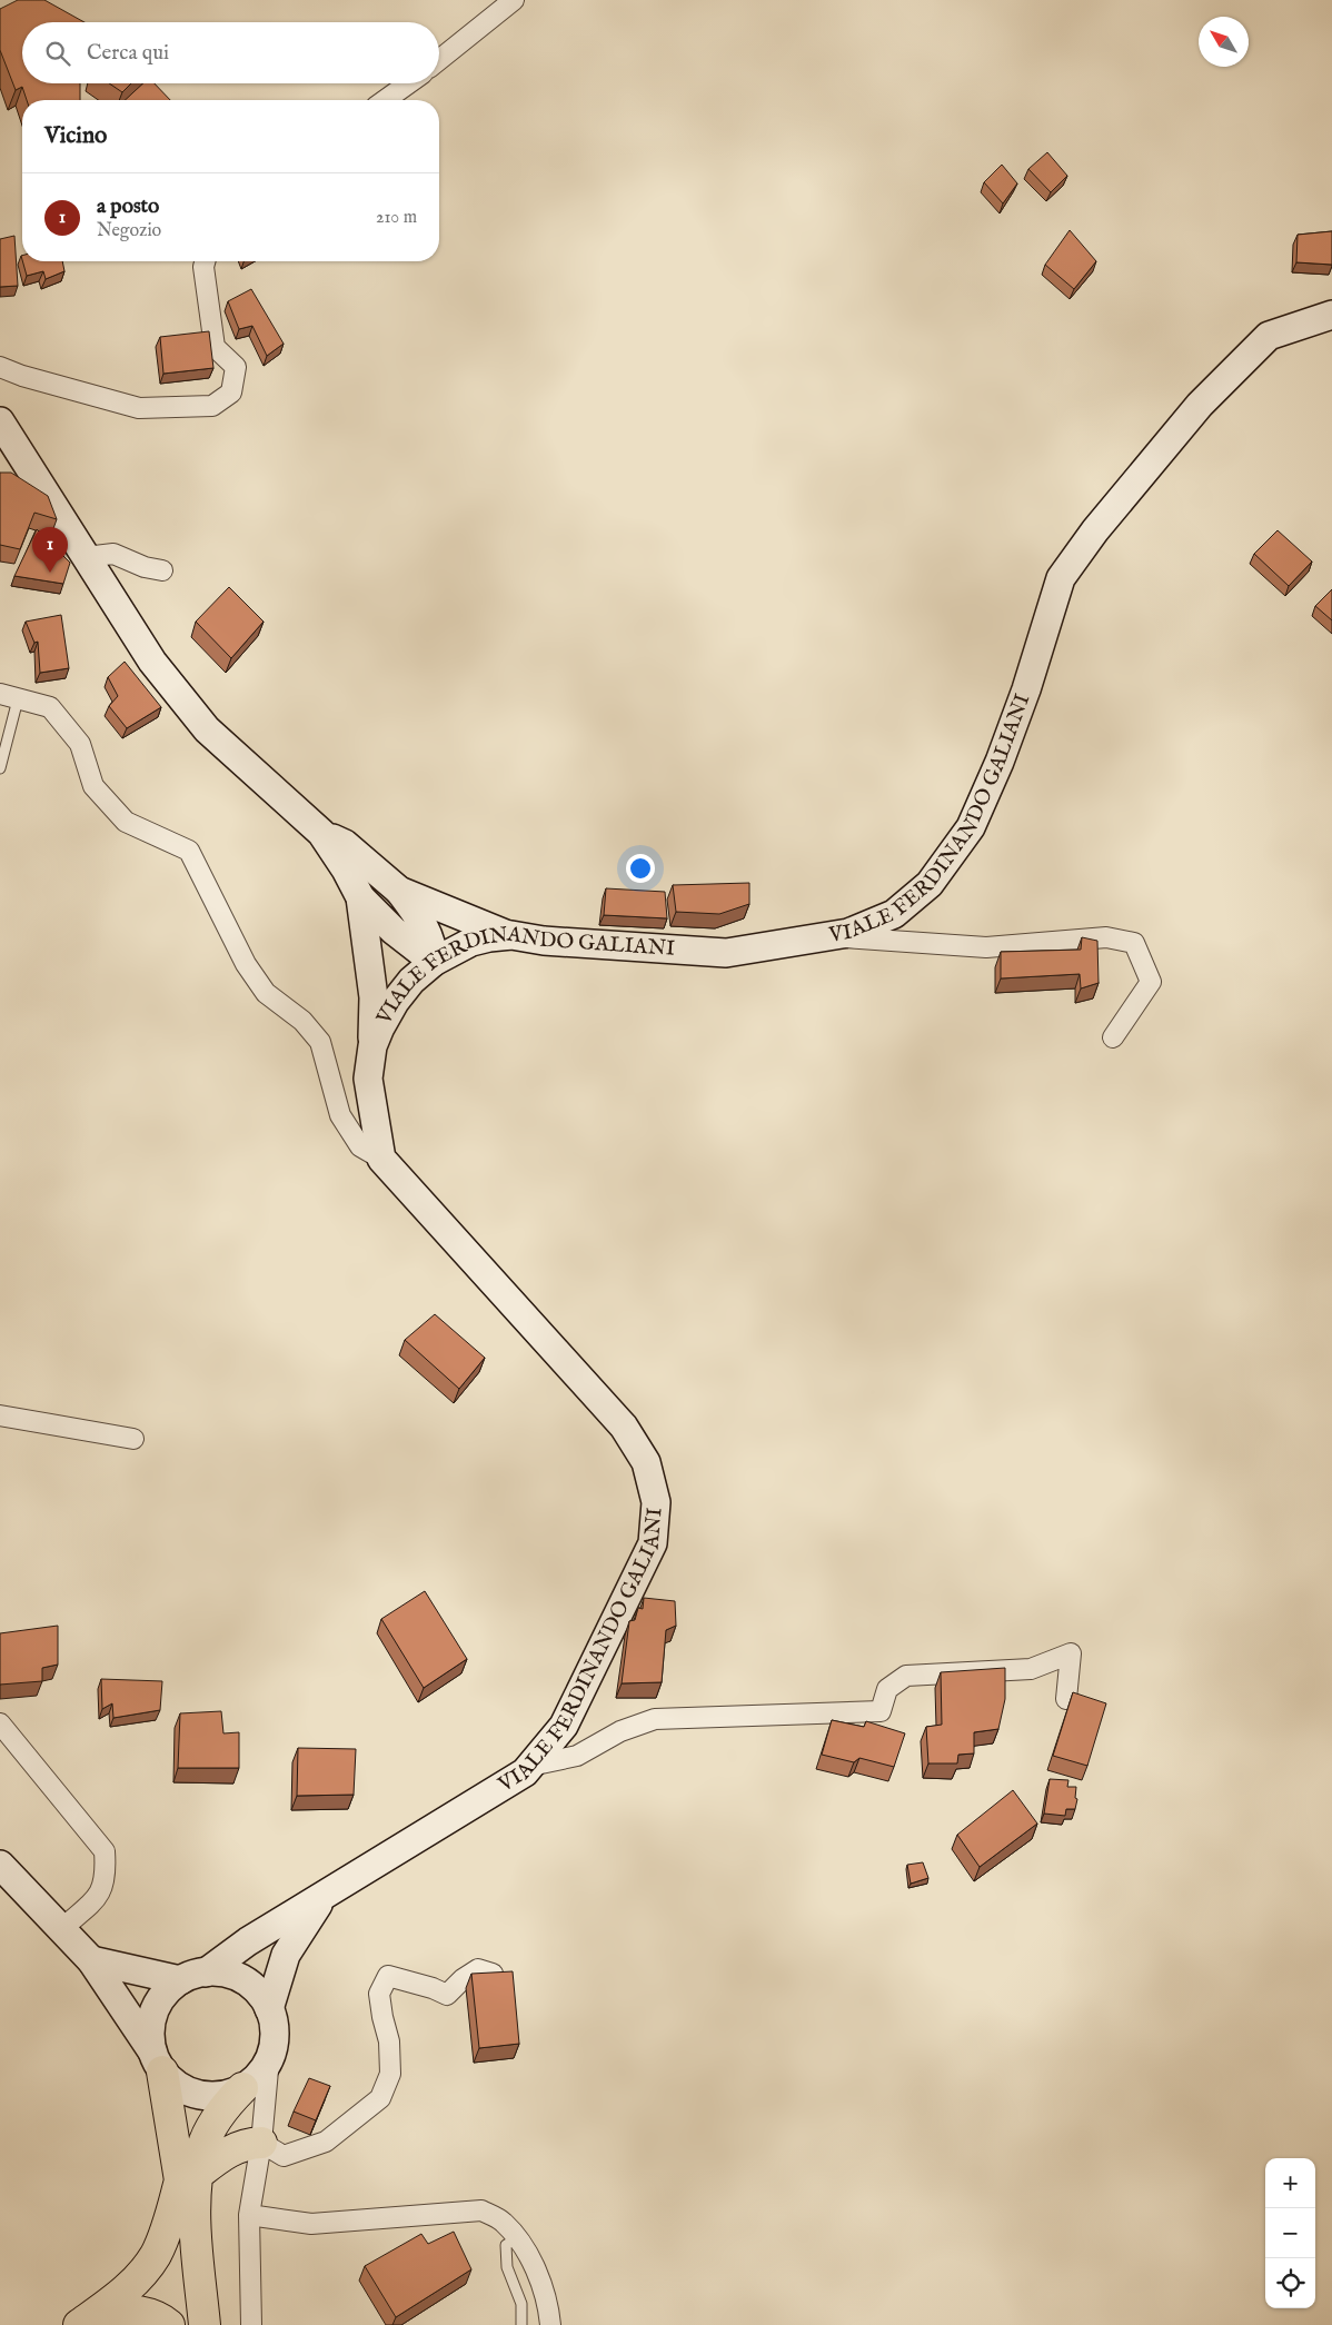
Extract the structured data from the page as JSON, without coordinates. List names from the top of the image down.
{
  "streets": {
    "main road": ["VIALE FERDINANDO GALIANI"]
  },
  "north": "top left",
  "page": {
    "search": "Cerca qui",
    "heading": "Vicino",
    "list": [
      {
        "mark": "1",
        "name": "a posto",
        "note": "Negozio",
        "value": "210 m"
      }
    ],
    "pins": "1",
    "map_buttons": ["+", "−"]
  }
}
